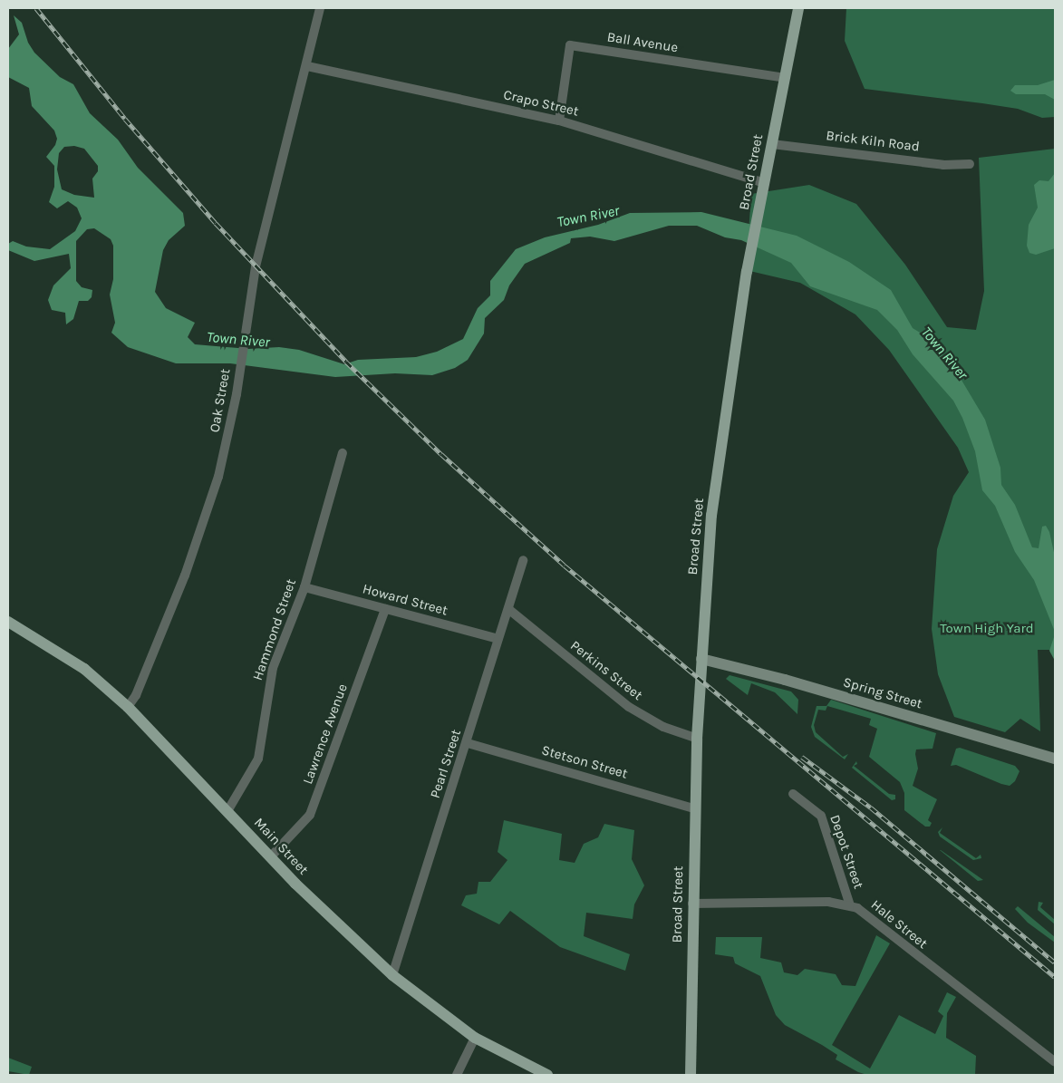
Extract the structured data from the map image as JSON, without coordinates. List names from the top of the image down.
{
  "streets": {
    "main road": ["Broad Street", "Main Street"],
    "street": [
      "Ball Avenue",
      "Crapo Street",
      "Brick Kiln Road",
      "Oak Street",
      "Howard Street",
      "Hammond Street",
      "Perkins Street",
      "Spring Street",
      "Lawrence Avenue",
      "Stetson Street",
      "Pearl Street",
      "Depot Street",
      "Hale Street"
    ]
  },
  "crossings": [
    ["Ball Avenue", "Crapo Street"],
    ["Ball Avenue", "Broad Street"],
    ["Crapo Street", "Broad Street"],
    ["Crapo Street", "Oak Street"],
    ["Brick Kiln Road", "Broad Street"],
    ["Broad Street", "Perkins Street"],
    ["Broad Street", "Spring Street"],
    ["Broad Street", "Stetson Street"],
    ["Broad Street", "Hale Street"],
    ["Oak Street", "Main Street"],
    ["Howard Street", "Hammond Street"],
    ["Howard Street", "Lawrence Avenue"],
    ["Howard Street", "Pearl Street"],
    ["Hammond Street", "Main Street"],
    ["Perkins Street", "Pearl Street"],
    ["Lawrence Avenue", "Main Street"],
    ["Stetson Street", "Pearl Street"],
    ["Pearl Street", "Main Street"],
    ["Depot Street", "Hale Street"]
  ],
  "water": ["Town River"],
  "parks": ["Town High Yard"]
}
